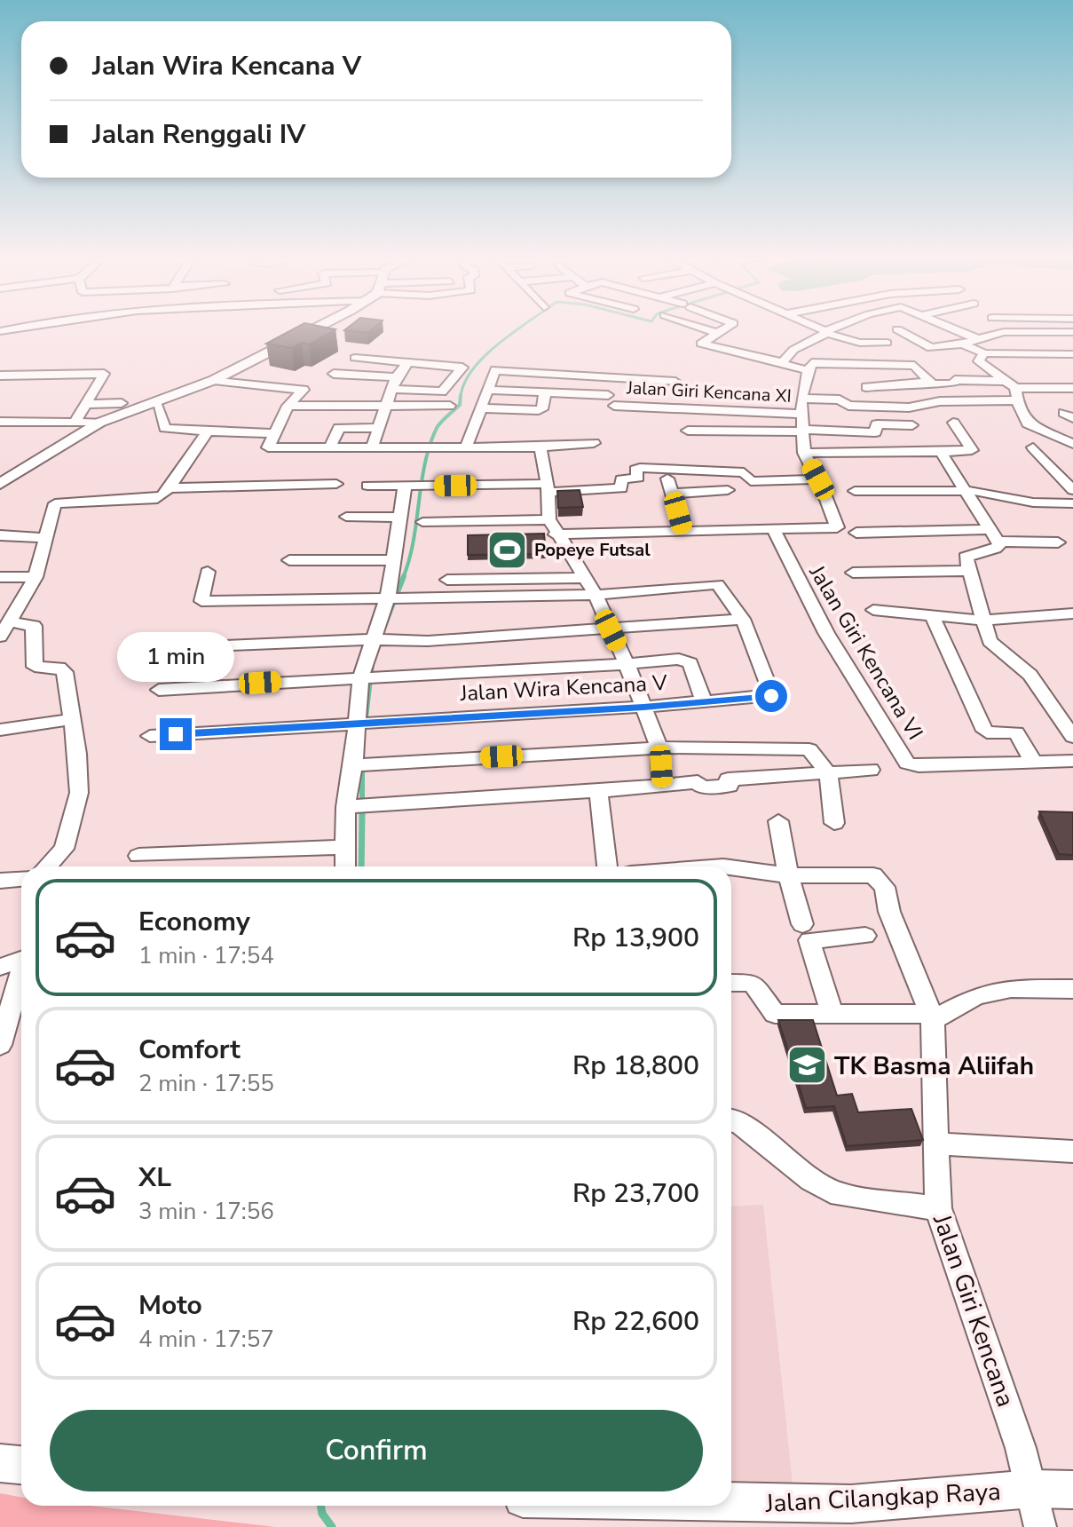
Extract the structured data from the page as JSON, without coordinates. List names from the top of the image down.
{
  "streets": {
    "street": [
      "Jalan Giri Kencana XI",
      "Jalan Giri Kencana VI",
      "Jalan Wira Kencana V",
      "Jalan Giri Kencana",
      "Jalan Cilangkap Raya"
    ]
  },
  "crossings": [
    ["Jalan Giri Kencana", "Jalan Cilangkap Raya"]
  ],
  "places": {
    "sports": ["Popeye Futsal"],
    "school or university": ["TK Basma Aliifah"]
  },
  "page": {
    "banner": ["Jalan Wira Kencana V", "Jalan Renggali IV"],
    "bubble": "1 min",
    "list": [
      {
        "name": "Economy",
        "note": "1 min · 17:54",
        "value": "Rp 13,900"
      },
      {
        "name": "Comfort",
        "note": "2 min · 17:55",
        "value": "Rp 18,800"
      },
      {
        "name": "XL",
        "note": "3 min · 17:56",
        "value": "Rp 23,700"
      },
      {
        "name": "Moto",
        "note": "4 min · 17:57",
        "value": "Rp 22,600"
      }
    ],
    "buttons": "Confirm"
  }
}
